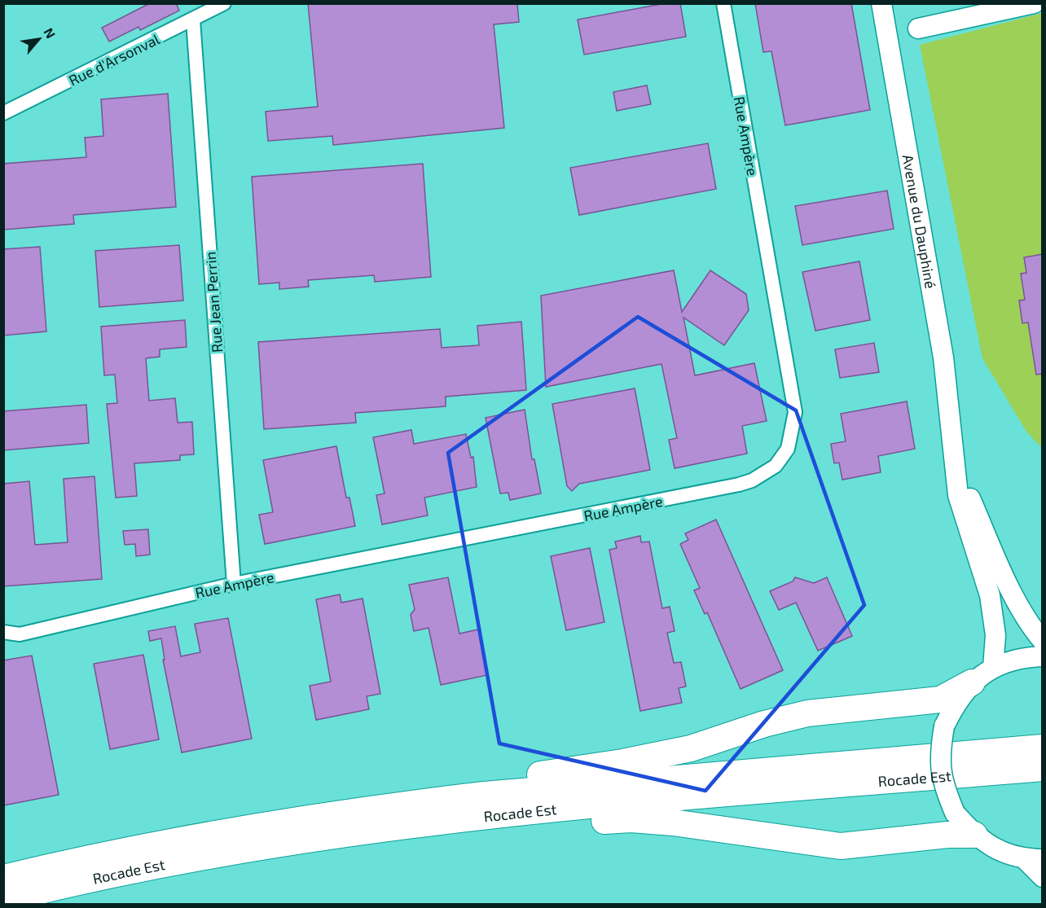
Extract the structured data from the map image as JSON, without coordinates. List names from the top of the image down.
{
  "streets": {
    "highway": ["Rocade Est"],
    "main road": ["Avenue du Dauphiné"],
    "street": ["Rue d'Arsonval", "Rue Ampère", "Rue Jean Perrin"]
  },
  "crossings": [
    ["Rue d'Arsonval", "Rue Jean Perrin"],
    ["Rue Ampère", "Rue Jean Perrin"]
  ],
  "north": "top right"
}
